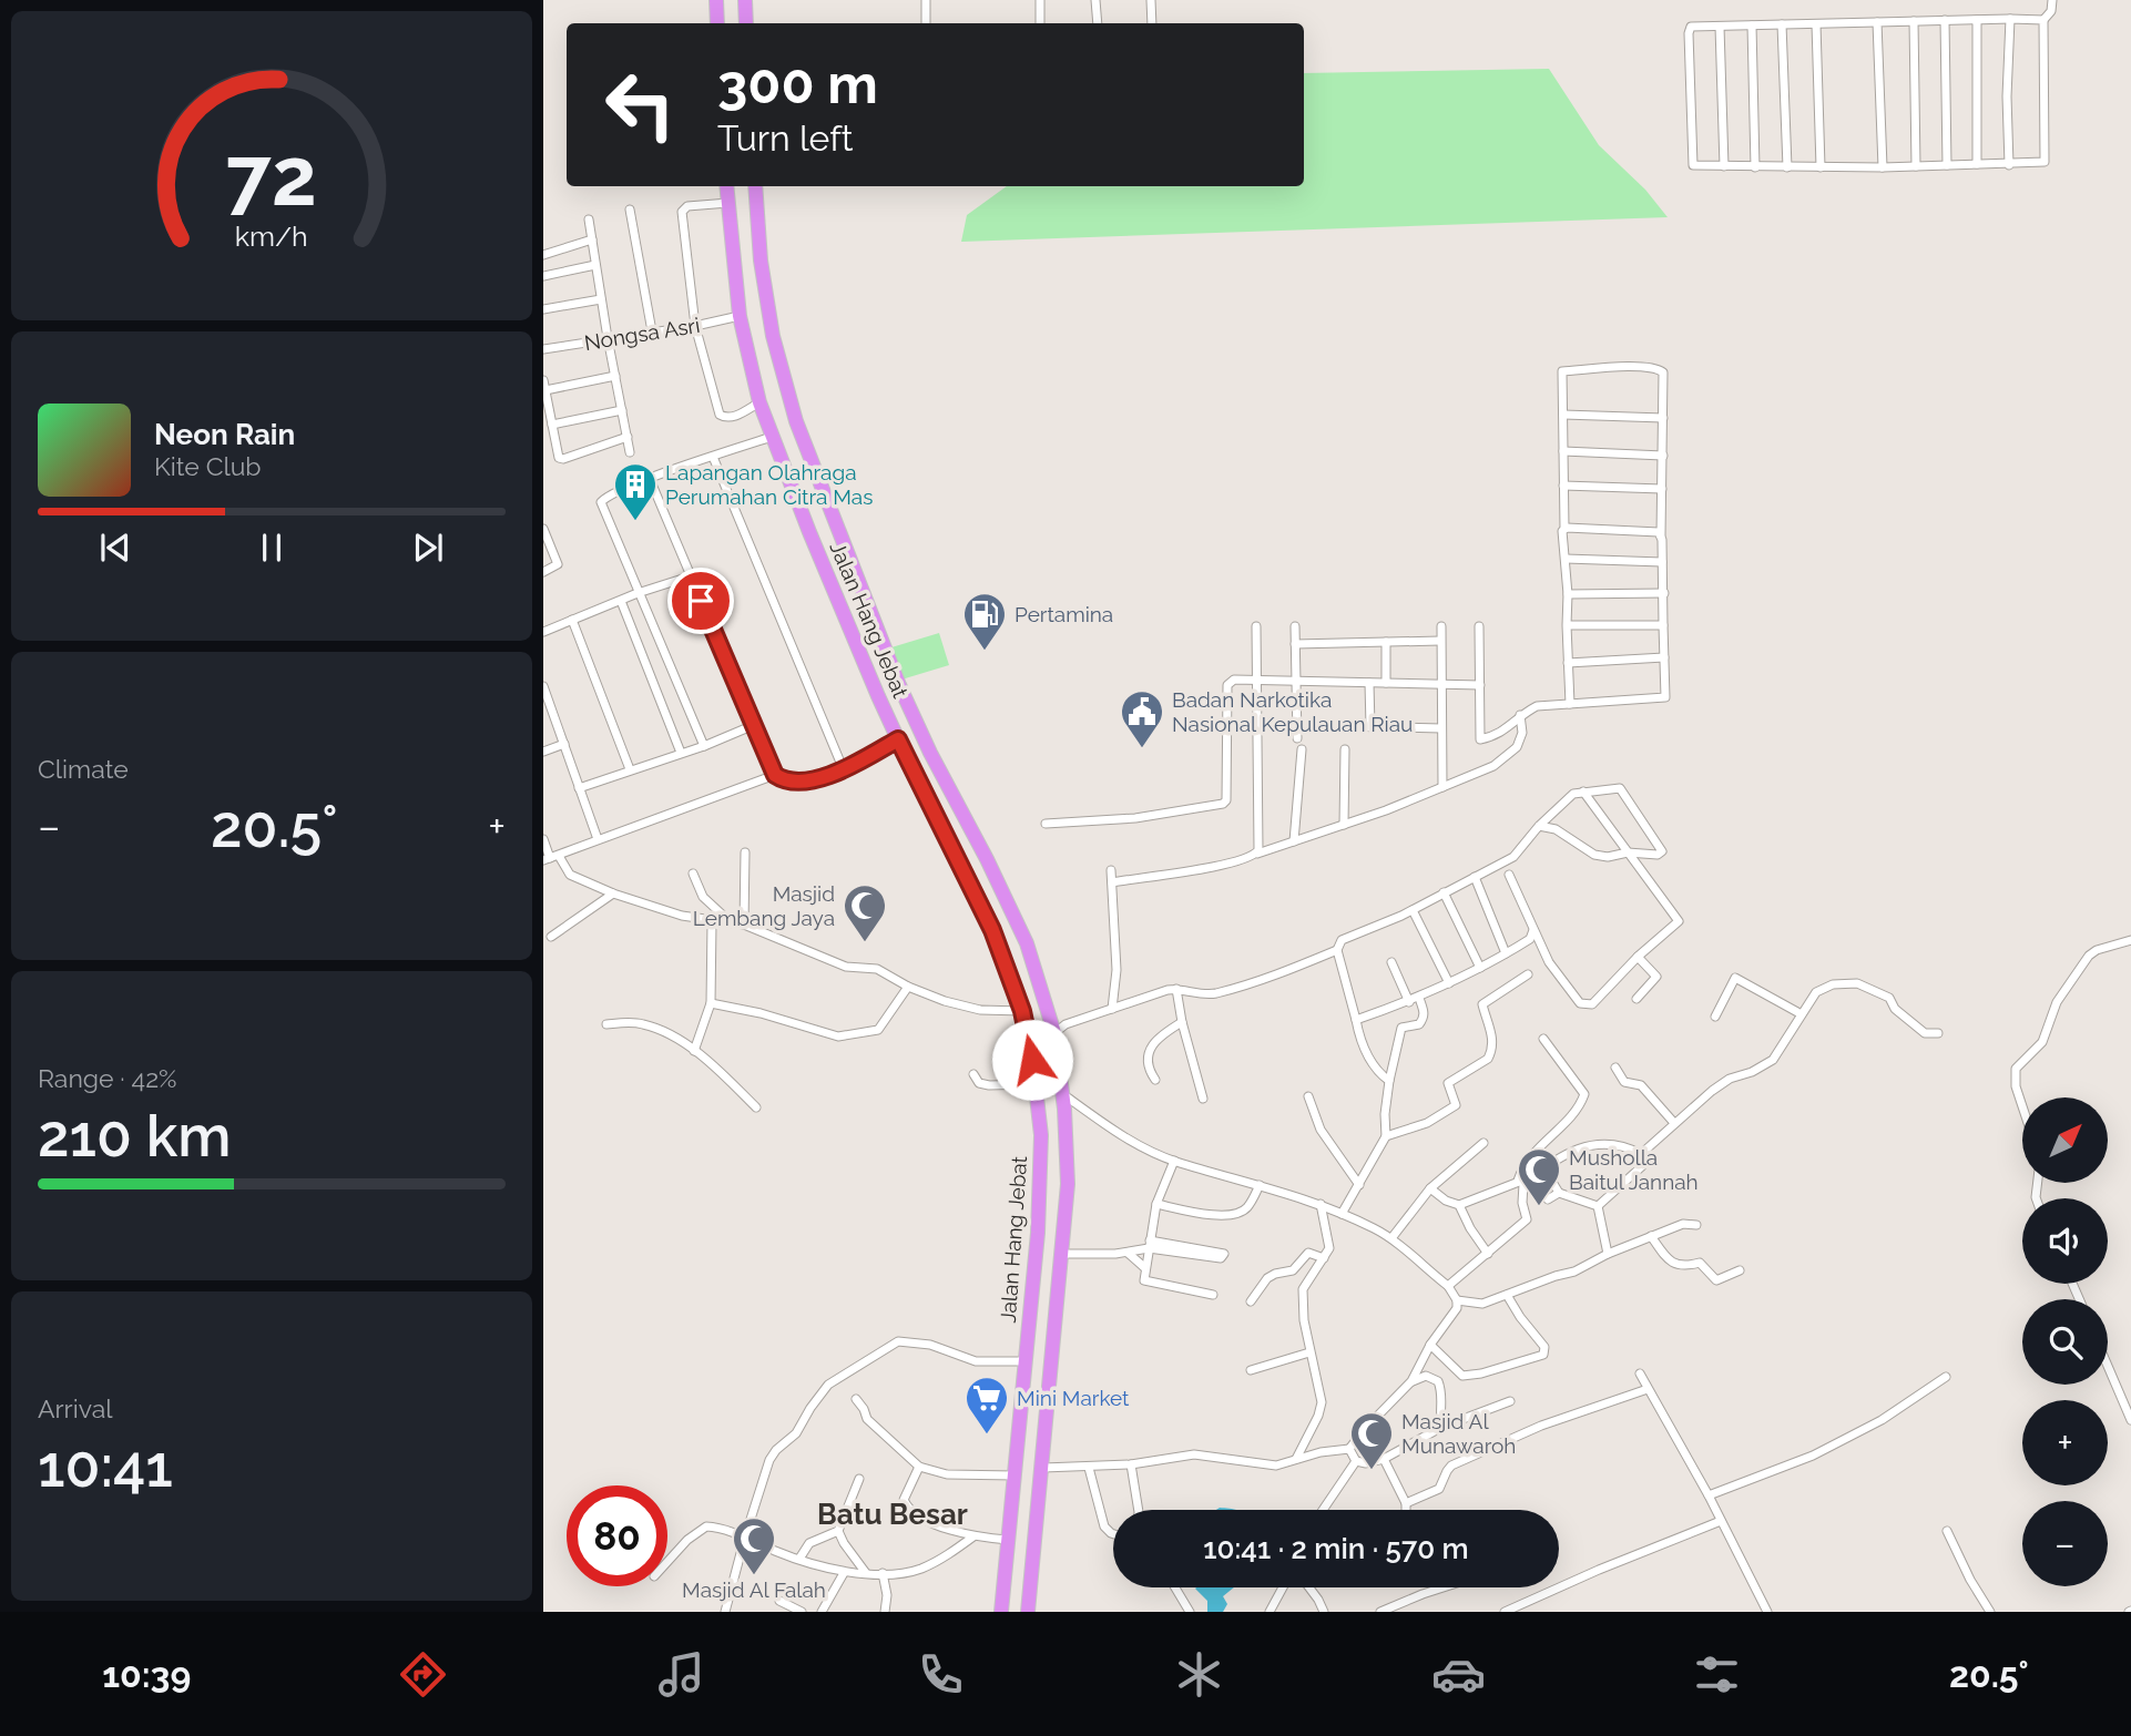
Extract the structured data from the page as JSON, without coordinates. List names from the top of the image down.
{
  "streets": {
    "highway": ["Jalan Hang Jebat"],
    "street": ["Nongsa Asri"]
  },
  "crossings": [
    ["Nongsa Asri", "Jalan Hang Jebat"]
  ],
  "districts": ["Batu Besar"],
  "places": {
    "building": ["Lapangan Olahraga Perumahan Citra Mas"],
    "fuel station": ["Pertamina"],
    "public building": ["Badan Narkotika Nasional Kepulauan Riau"],
    "mosque": [
      "Masjid Lembang Jaya",
      "Musholla Baitul Jannah",
      "Masjid Al Munawaroh",
      "Masjid Al Falah"
    ],
    "supermarket": ["Mini Market"]
  },
  "north": "top right",
  "page": {
    "turn": ["300 m", "Turn left"],
    "song": ["Neon Rain", "Kite Club"],
    "tile": [
      "Climate",
      ["Range · 42%", "210 km"],
      ["Arrival", "10:41"]
    ],
    "heat": ["−", "20.5°", "+"],
    "map_buttons": ["+", "−"],
    "limit": "80",
    "trip": "10:41 · 2 min · 570 m",
    "tabs": ["10:39", "20.5°"],
    "gauge": ["72", "km/h"]
  }
}
